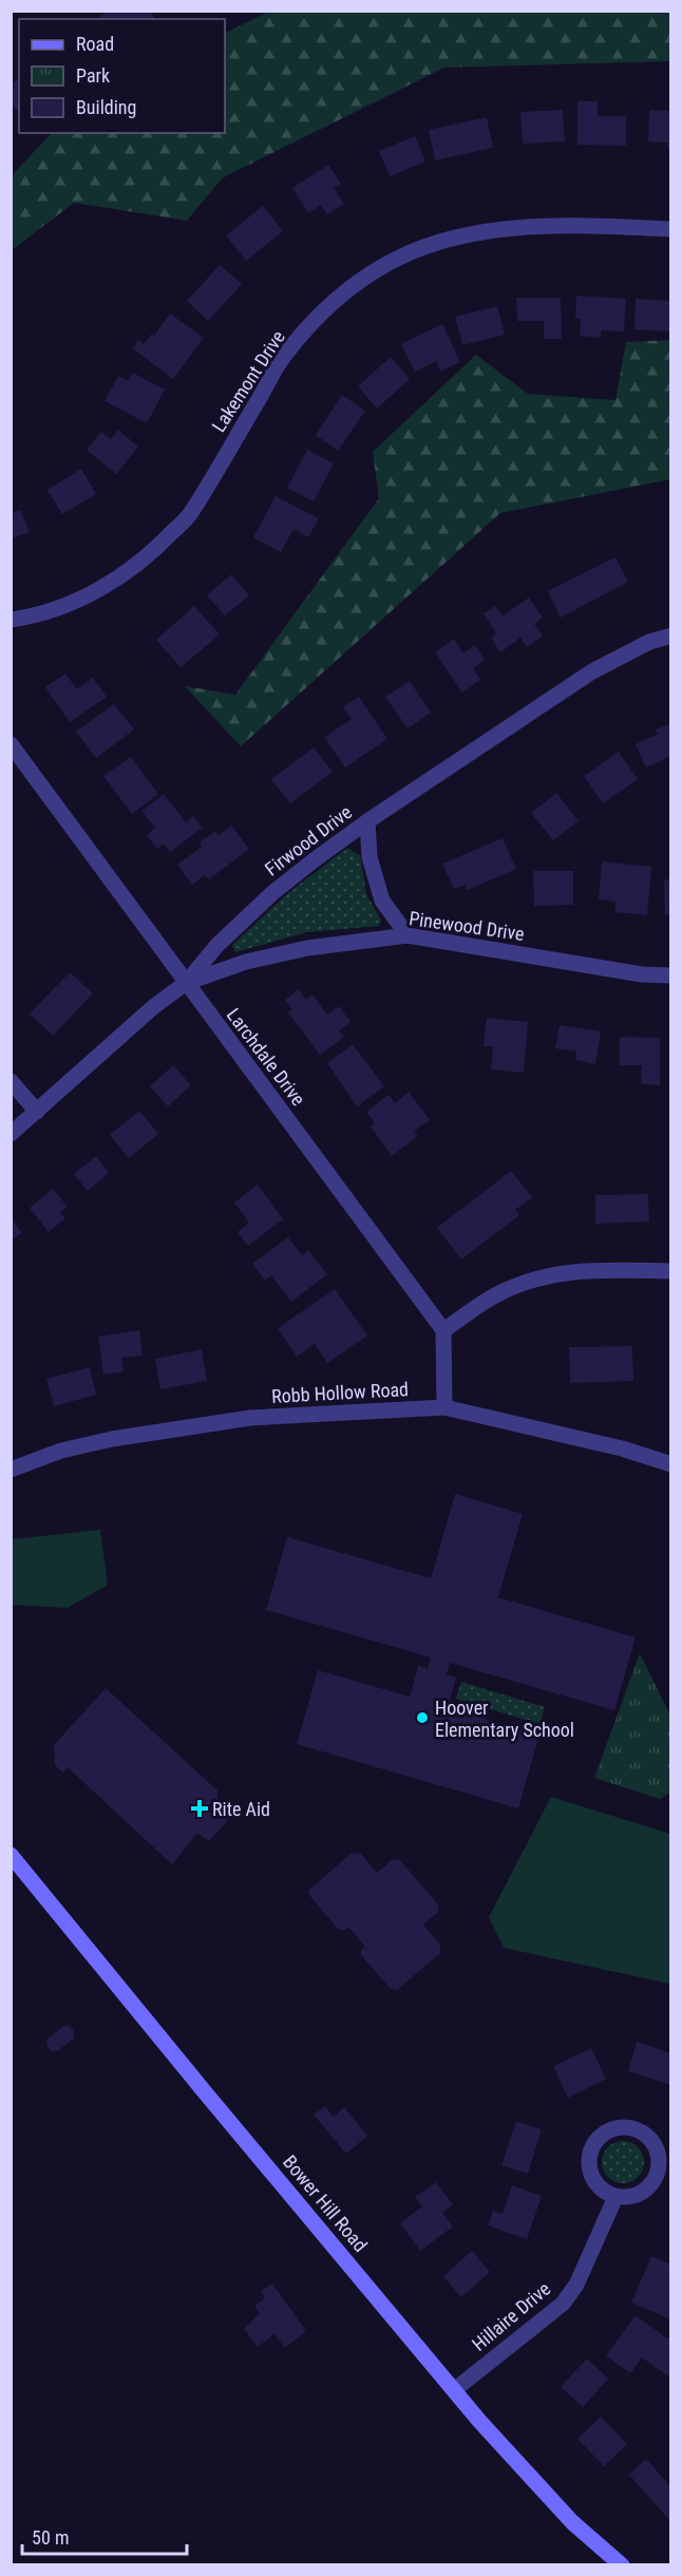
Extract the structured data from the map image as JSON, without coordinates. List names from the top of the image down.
{
  "streets": {
    "main road": ["Bower Hill Road"],
    "street": [
      "Lakemont Drive",
      "Firwood Drive",
      "Pinewood Drive",
      "Larchdale Drive",
      "Robb Hollow Road",
      "Hillaire Drive"
    ]
  },
  "crossings": [
    ["Firwood Drive", "Pinewood Drive"],
    ["Firwood Drive", "Larchdale Drive"],
    ["Pinewood Drive", "Larchdale Drive"],
    ["Bower Hill Road", "Hillaire Drive"]
  ],
  "places": {
    "other": ["Hoover Elementary School"],
    "health": ["Rite Aid"]
  },
  "legend": ["Road", "Park", "Building"],
  "scale_bar": "50 m"
}
